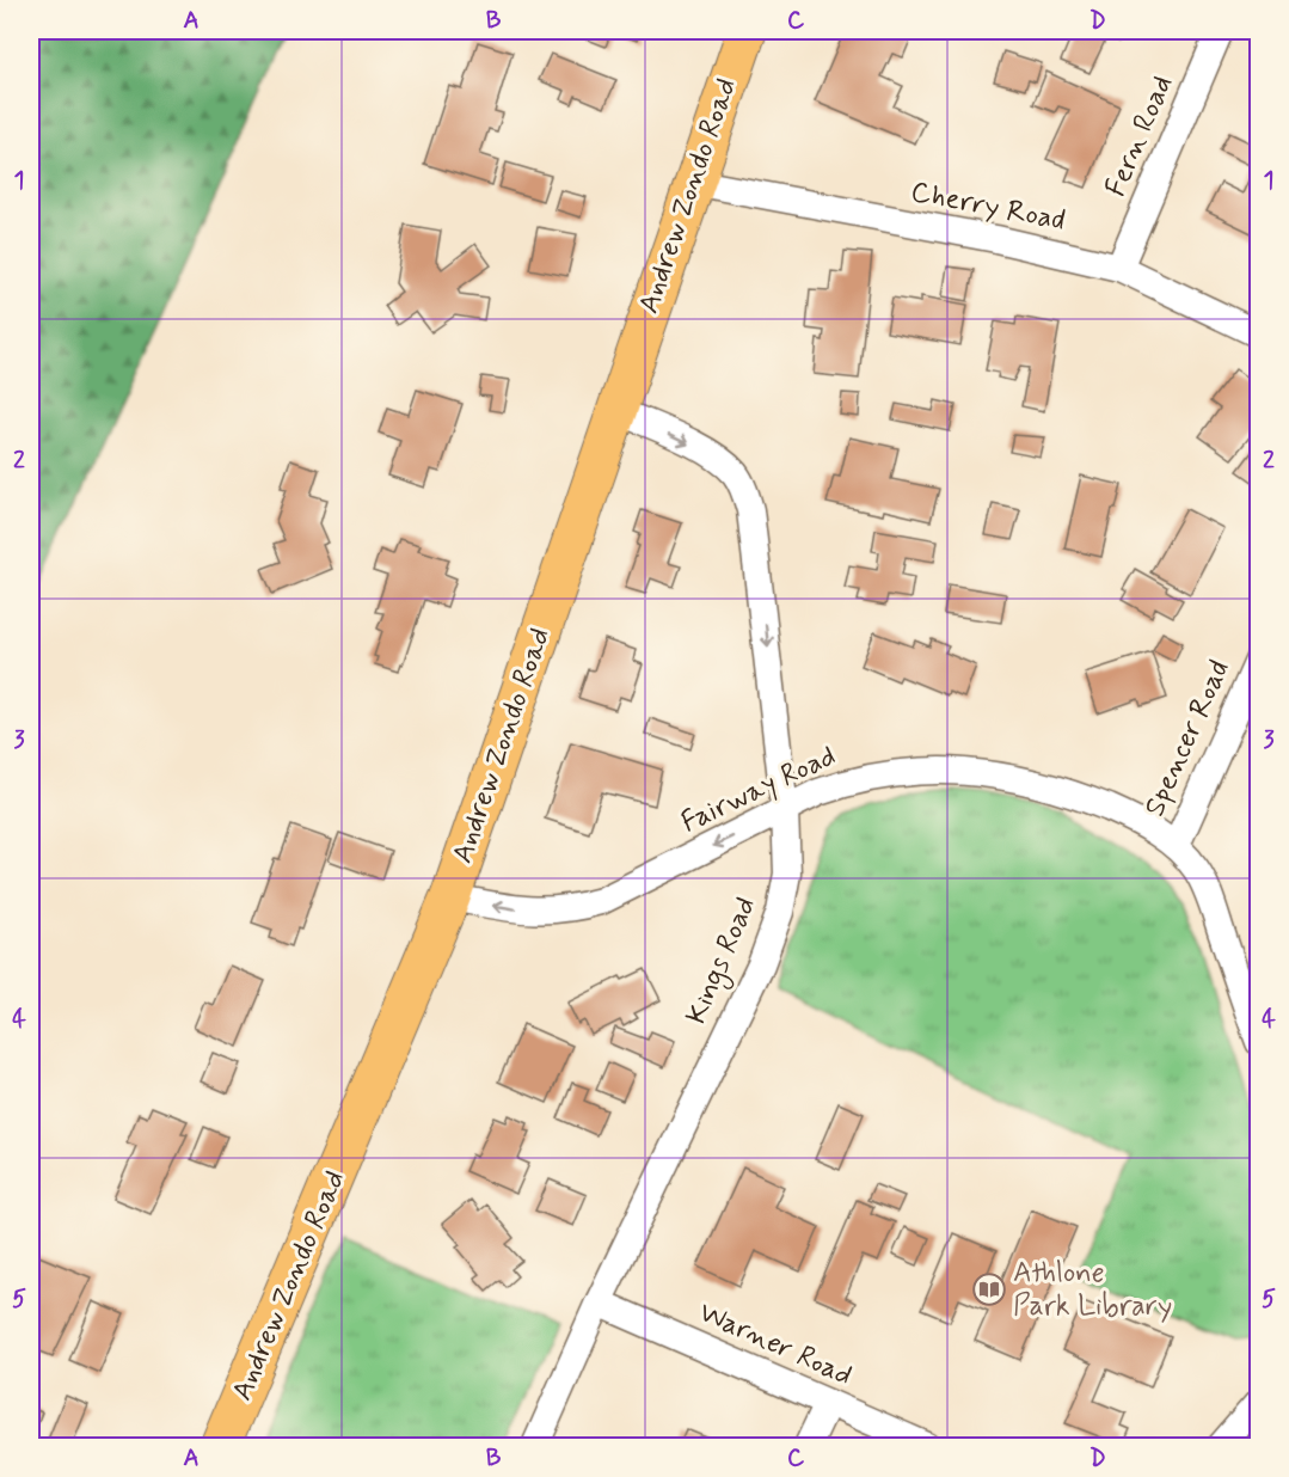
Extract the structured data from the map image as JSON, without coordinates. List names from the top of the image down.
{
  "streets": {
    "main road": ["Andrew Zondo Road"],
    "street": [
      "Fern Road",
      "Cherry Road",
      "Spencer Road",
      "Fairway Road",
      "Kings Road",
      "Warner Road"
    ]
  },
  "crossings": [
    ["Fern Road", "Cherry Road"],
    ["Andrew Zondo Road", "Cherry Road"],
    ["Andrew Zondo Road", "Fairway Road"],
    ["Andrew Zondo Road", "Kings Road"],
    ["Spencer Road", "Fairway Road"],
    ["Fairway Road", "Kings Road"],
    ["Kings Road", "Warner Road"]
  ],
  "one_way": ["Fairway Road", "Kings Road"],
  "places": {
    "library": ["Athlone Park Library"]
  },
  "grid": {
    "columns": [
      "A",
      "B",
      "C",
      "D"
    ],
    "rows": [
      "1",
      "2",
      "3",
      "4",
      "5"
    ]
  }
}
